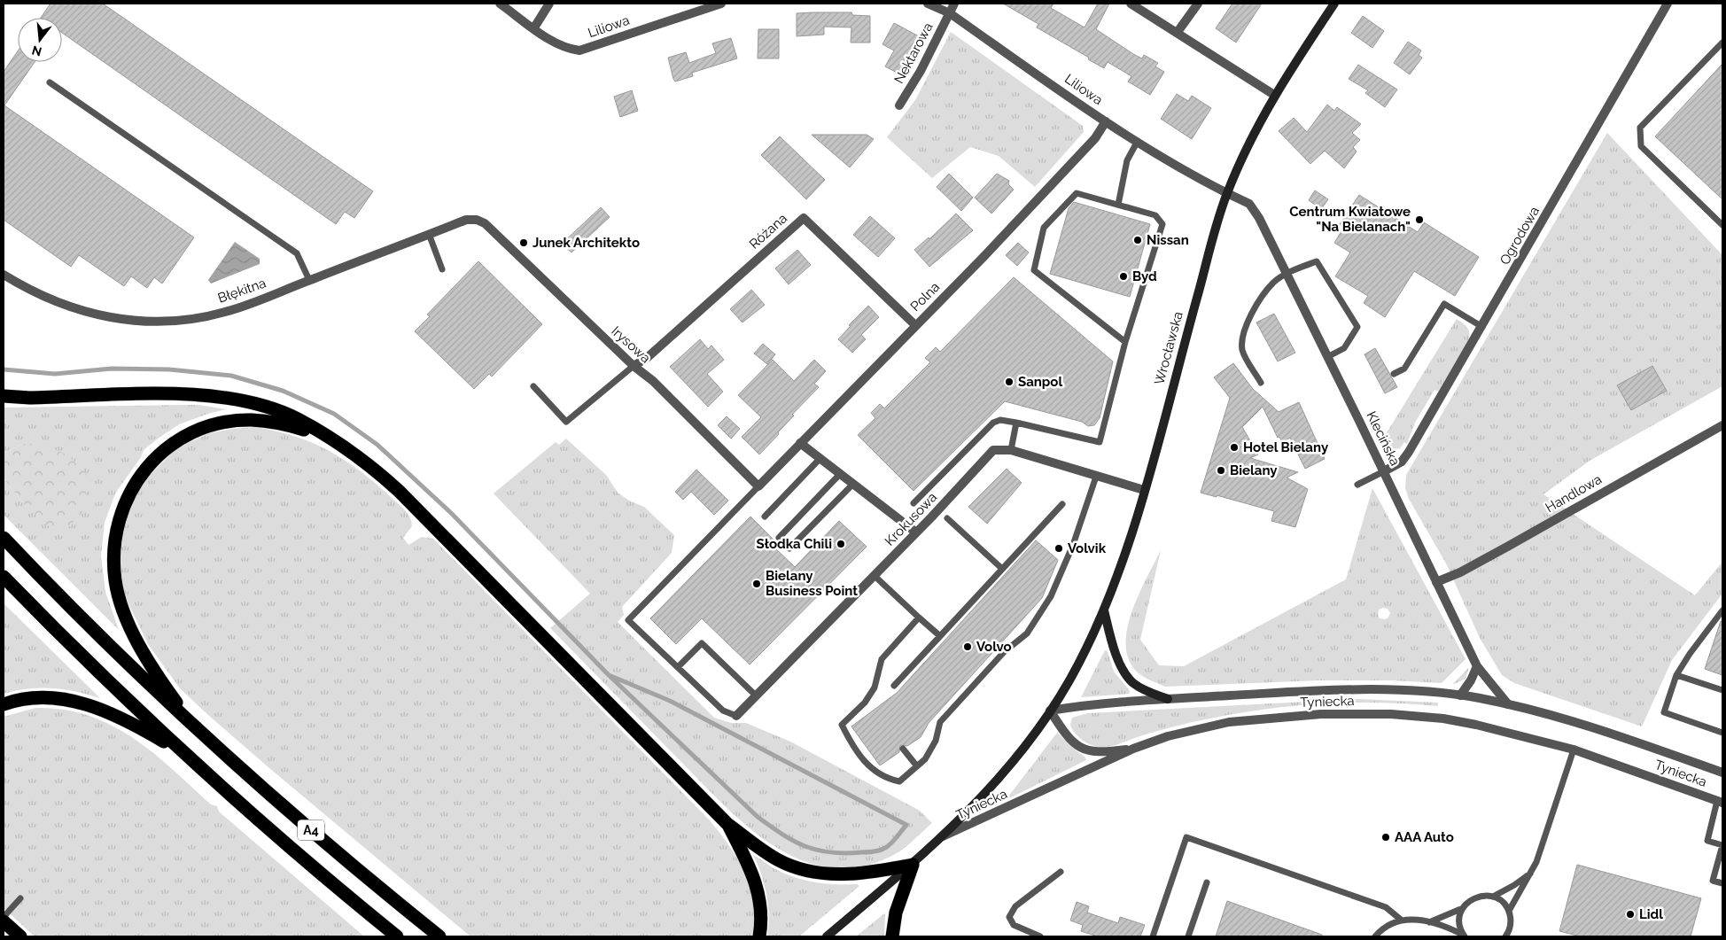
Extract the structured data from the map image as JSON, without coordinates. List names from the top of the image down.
{
  "streets": {
    "highway": ["A4"],
    "main road": ["Wrocławska"],
    "street": [
      "Liliowa",
      "Nektarowa",
      "Różana",
      "Ogrodowa",
      "Błękitna",
      "Polna",
      "Irysowa",
      "Klecińska",
      "Handlowa",
      "Krokusowa",
      "Tyniecka"
    ]
  },
  "crossings": [
    ["Liliowa", "Nektarowa"],
    ["Liliowa", "Polna"],
    ["Liliowa", "Wrocławska"],
    ["Liliowa", "Klecińska"],
    ["Różana", "Polna"],
    ["Różana", "Irysowa"],
    ["Ogrodowa", "Klecińska"],
    ["Błękitna", "Irysowa"],
    ["Polna", "Irysowa"],
    ["Wrocławska", "Klecińska"],
    ["Wrocławska", "Krokusowa"],
    ["Wrocławska", "Tyniecka"],
    ["Klecińska", "Handlowa"],
    ["Klecińska", "Tyniecka"]
  ],
  "places": [
    "Centrum Kwiatowe \"Na Bielanach\"",
    "Nissan",
    "Junek Architekto",
    "Byd",
    "Sanpol",
    "Hotel Bielany",
    "Bielany",
    "Słodka Chili",
    "Volvik",
    "Bielany Business Point",
    "Volvo",
    "AAA Auto",
    "Lidl"
  ],
  "north": "bottom"
}
